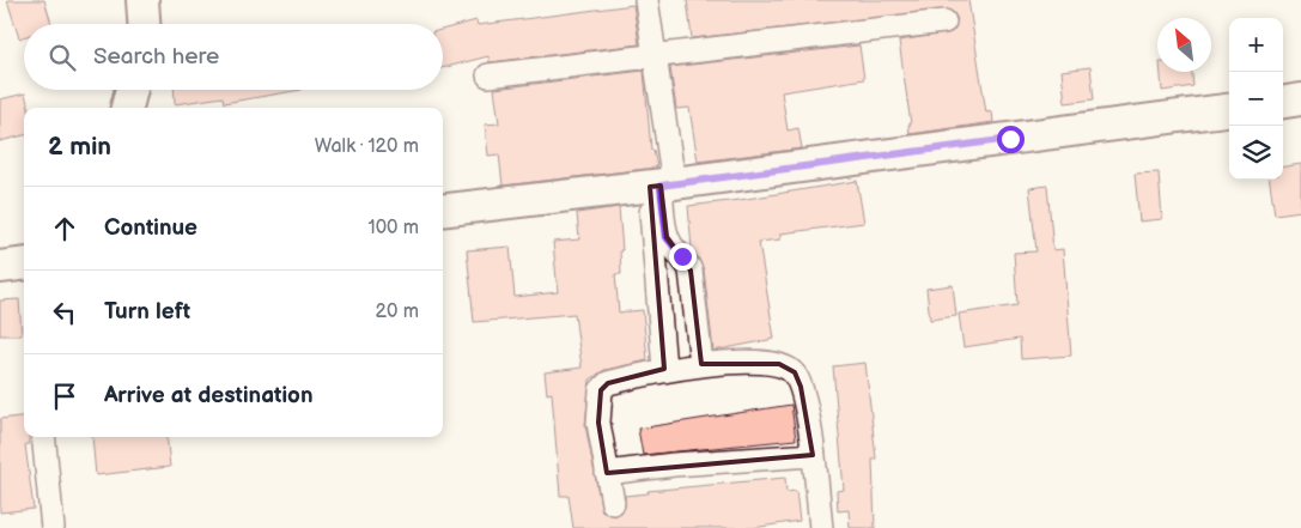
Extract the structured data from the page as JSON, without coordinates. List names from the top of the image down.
{
  "north": "top left",
  "page": {
    "map_buttons": ["+", "−"],
    "search": "Search here",
    "heading": ["2 min", "Walk · 120 m"],
    "list": [
      ["Continue", "100 m"],
      ["Turn left", "20 m"],
      "Arrive at destination"
    ]
  }
}
